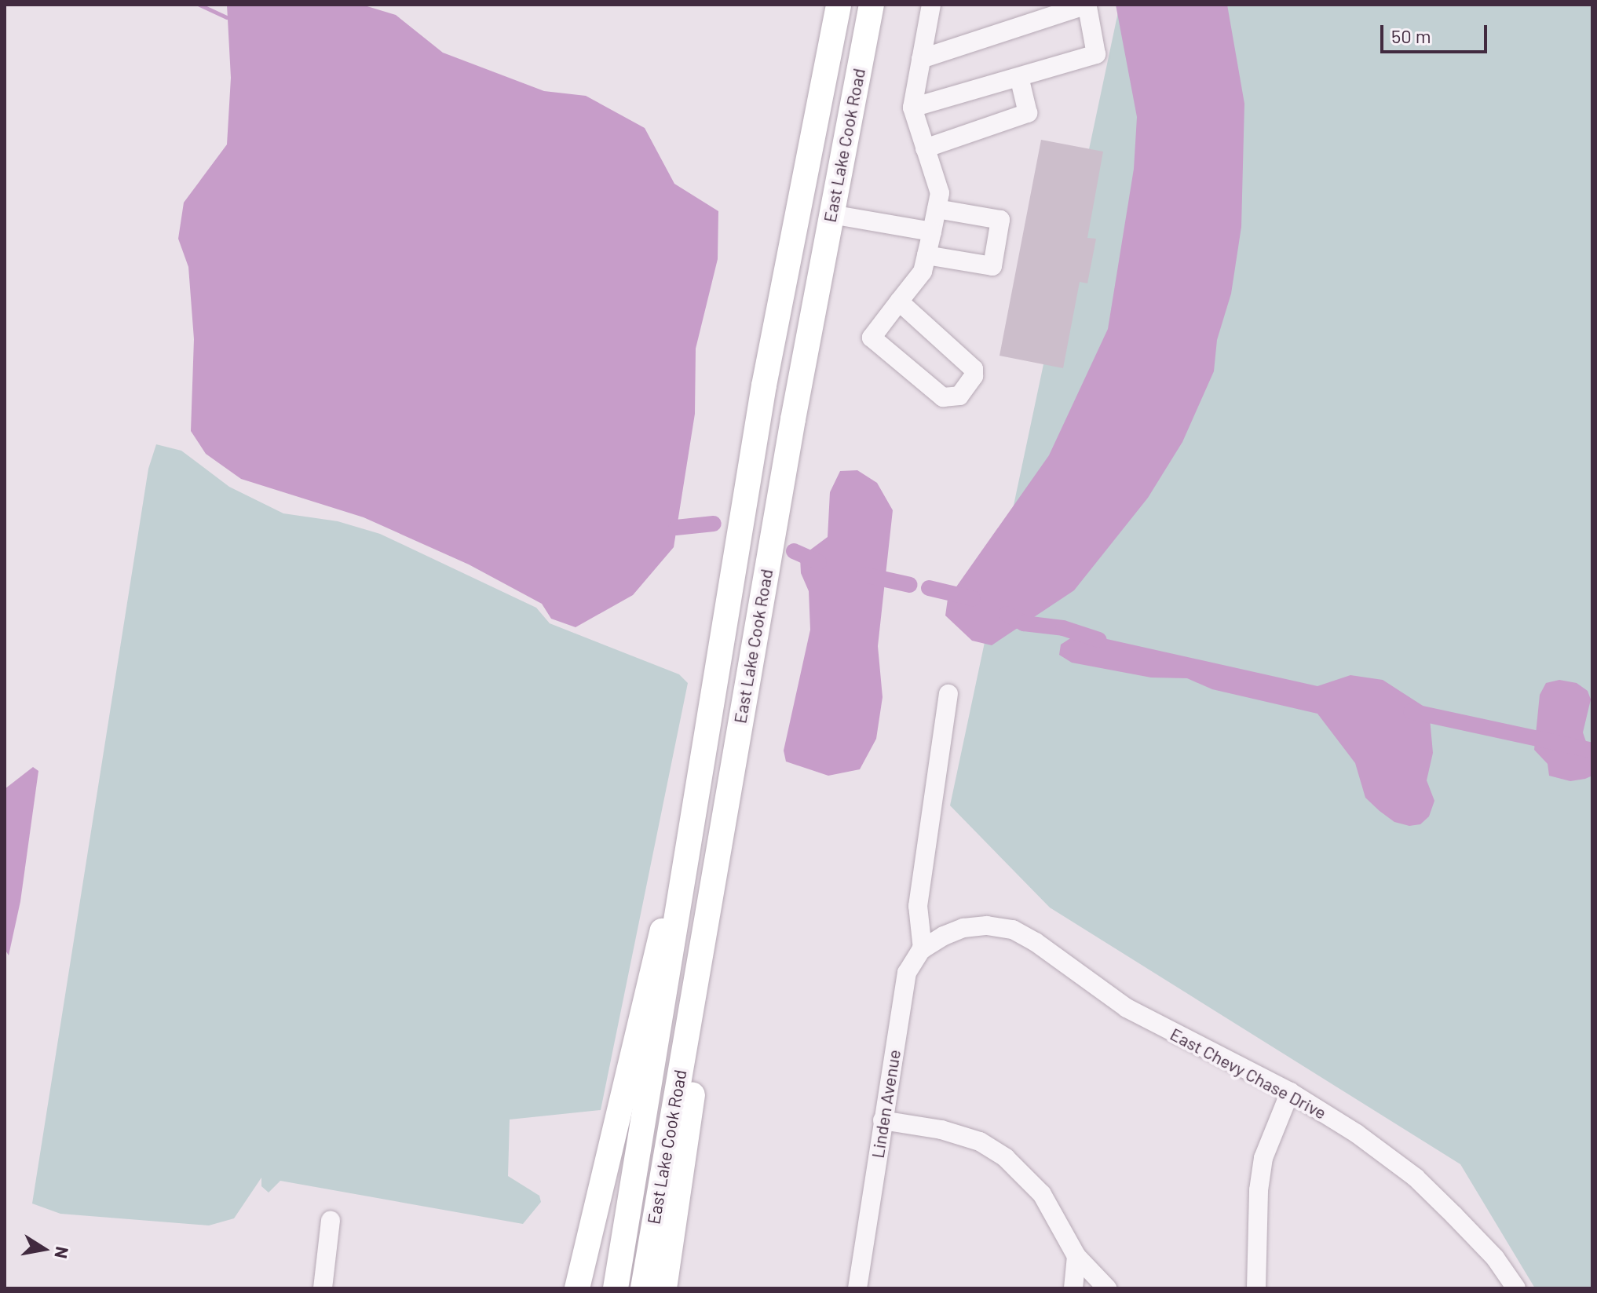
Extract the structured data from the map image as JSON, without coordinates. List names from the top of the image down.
{
  "streets": {
    "main road": ["East Lake Cook Road"],
    "street": ["East Chevy Chase Drive", "Linden Avenue"]
  },
  "crossings": [
    ["East Chevy Chase Drive", "Linden Avenue"]
  ],
  "scale_bar": "50 m",
  "north": "right"
}
